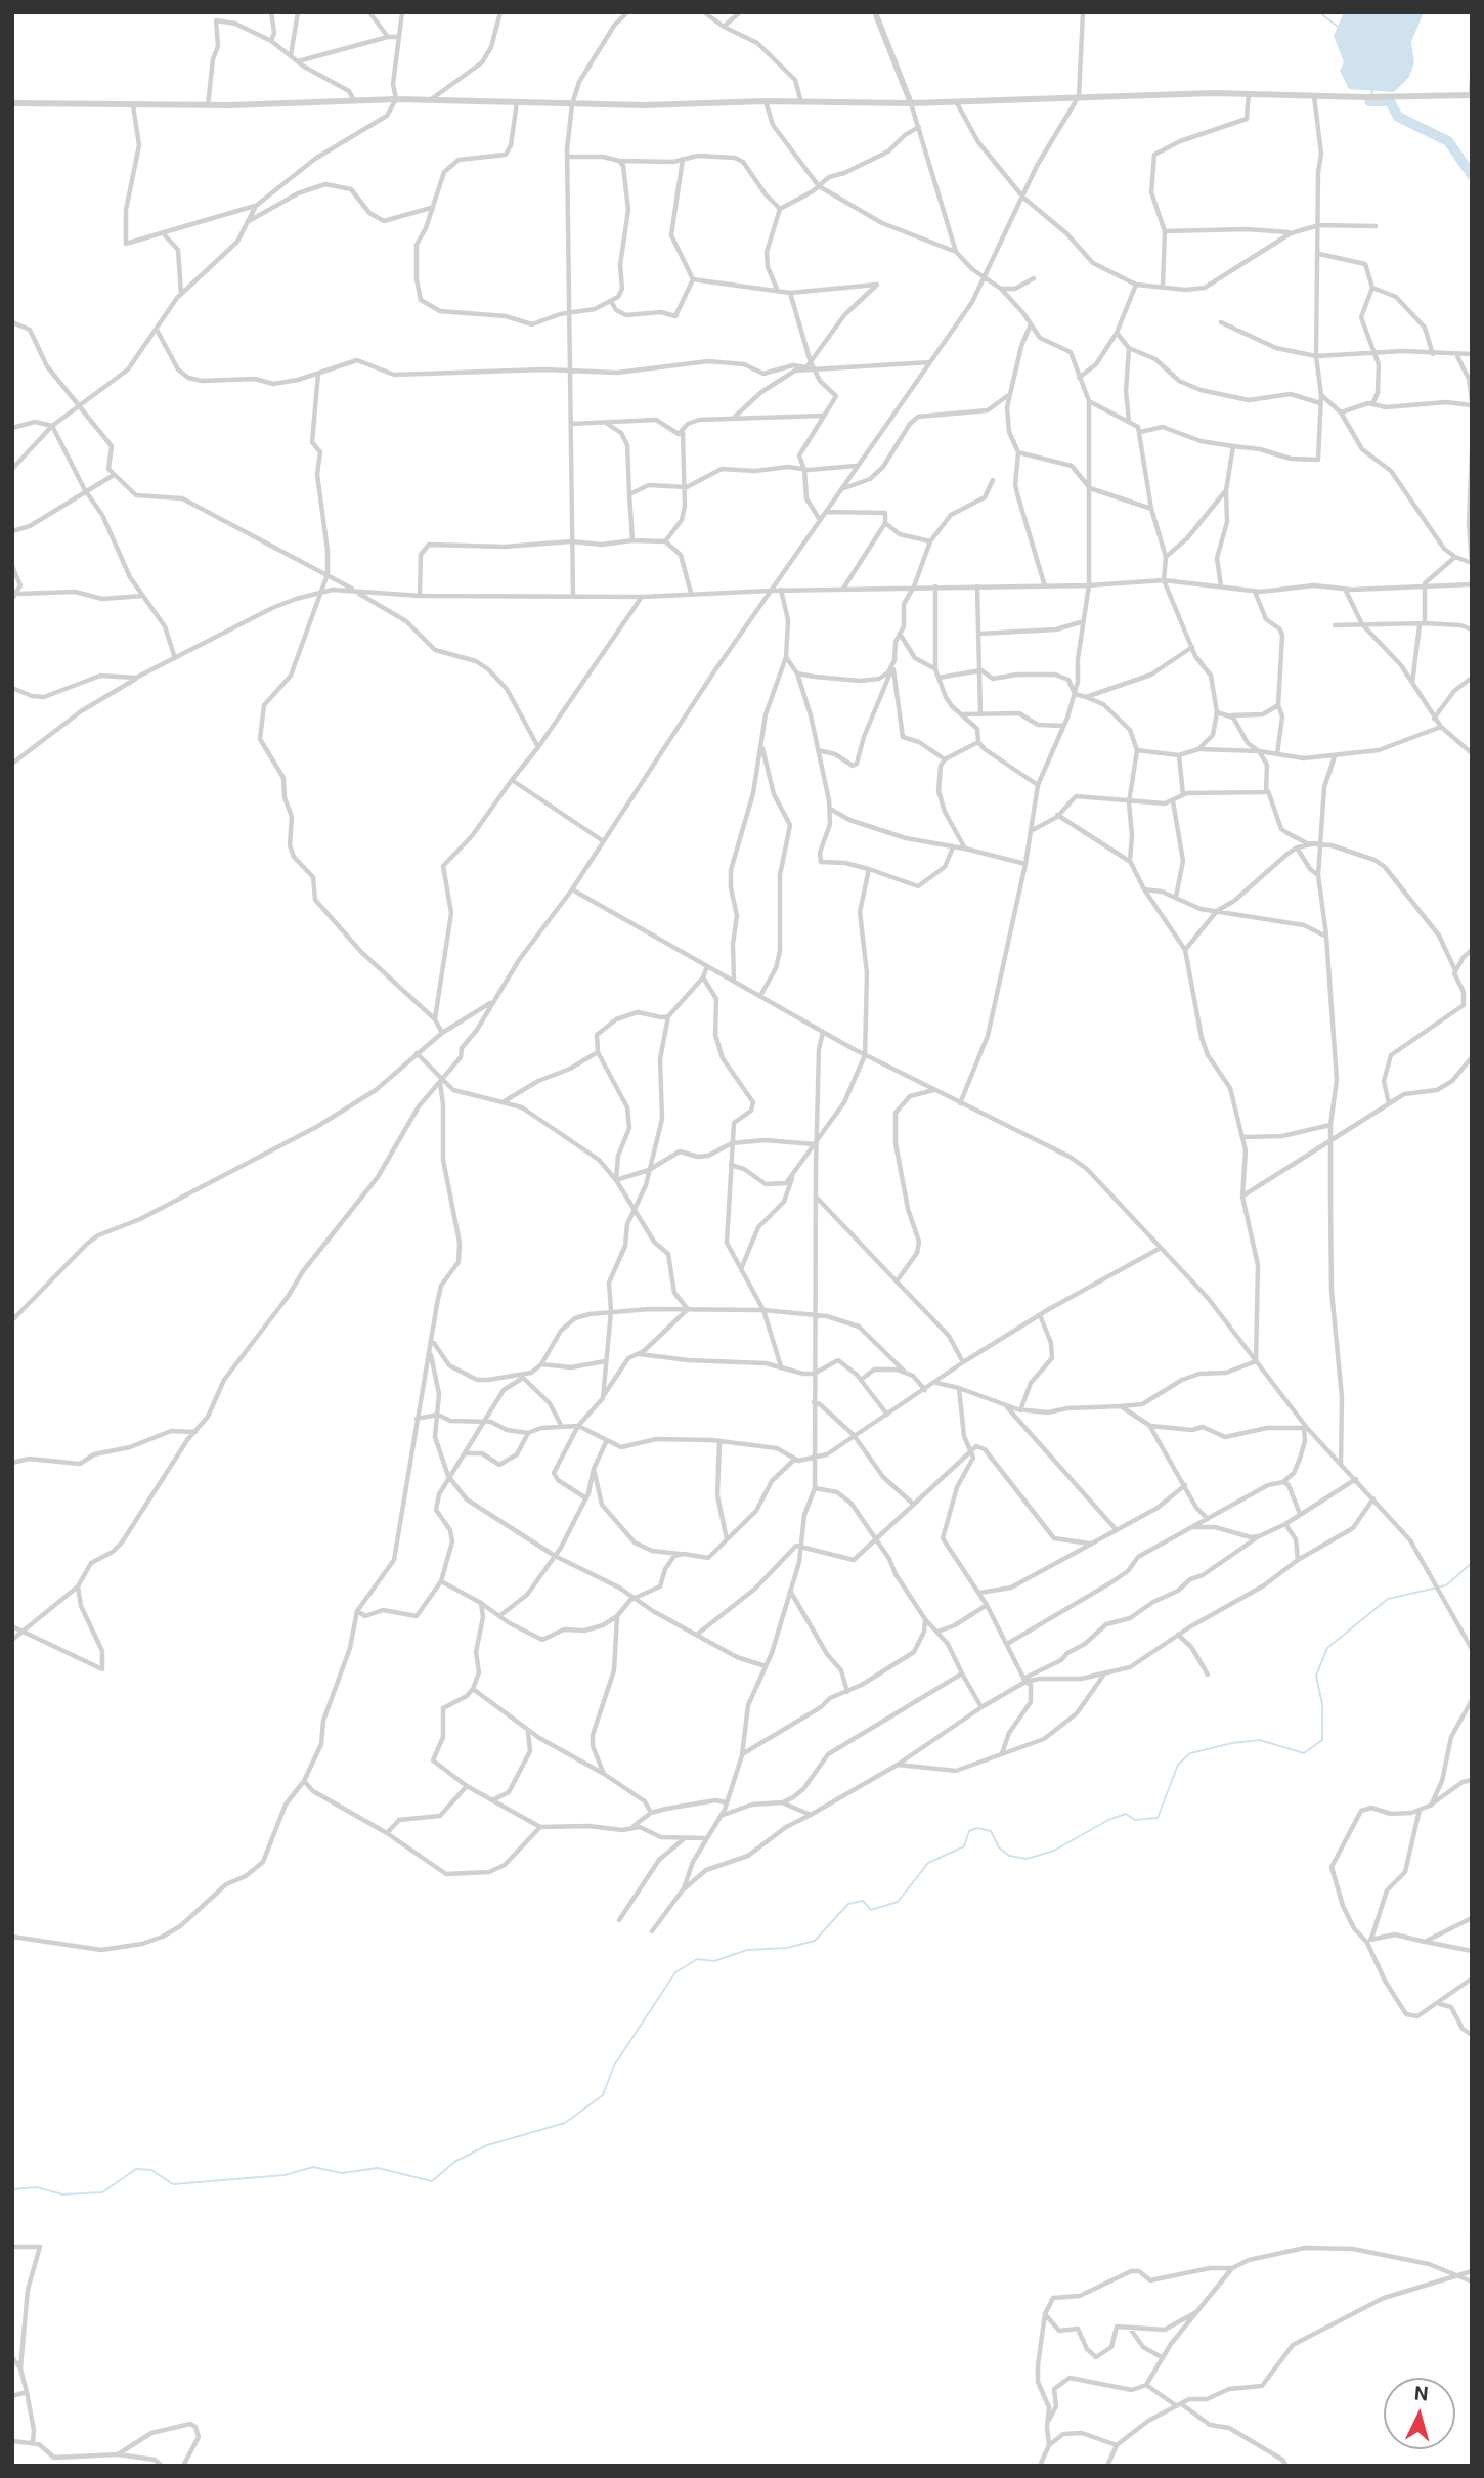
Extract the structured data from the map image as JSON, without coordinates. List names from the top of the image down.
{
  "north": "top"
}
